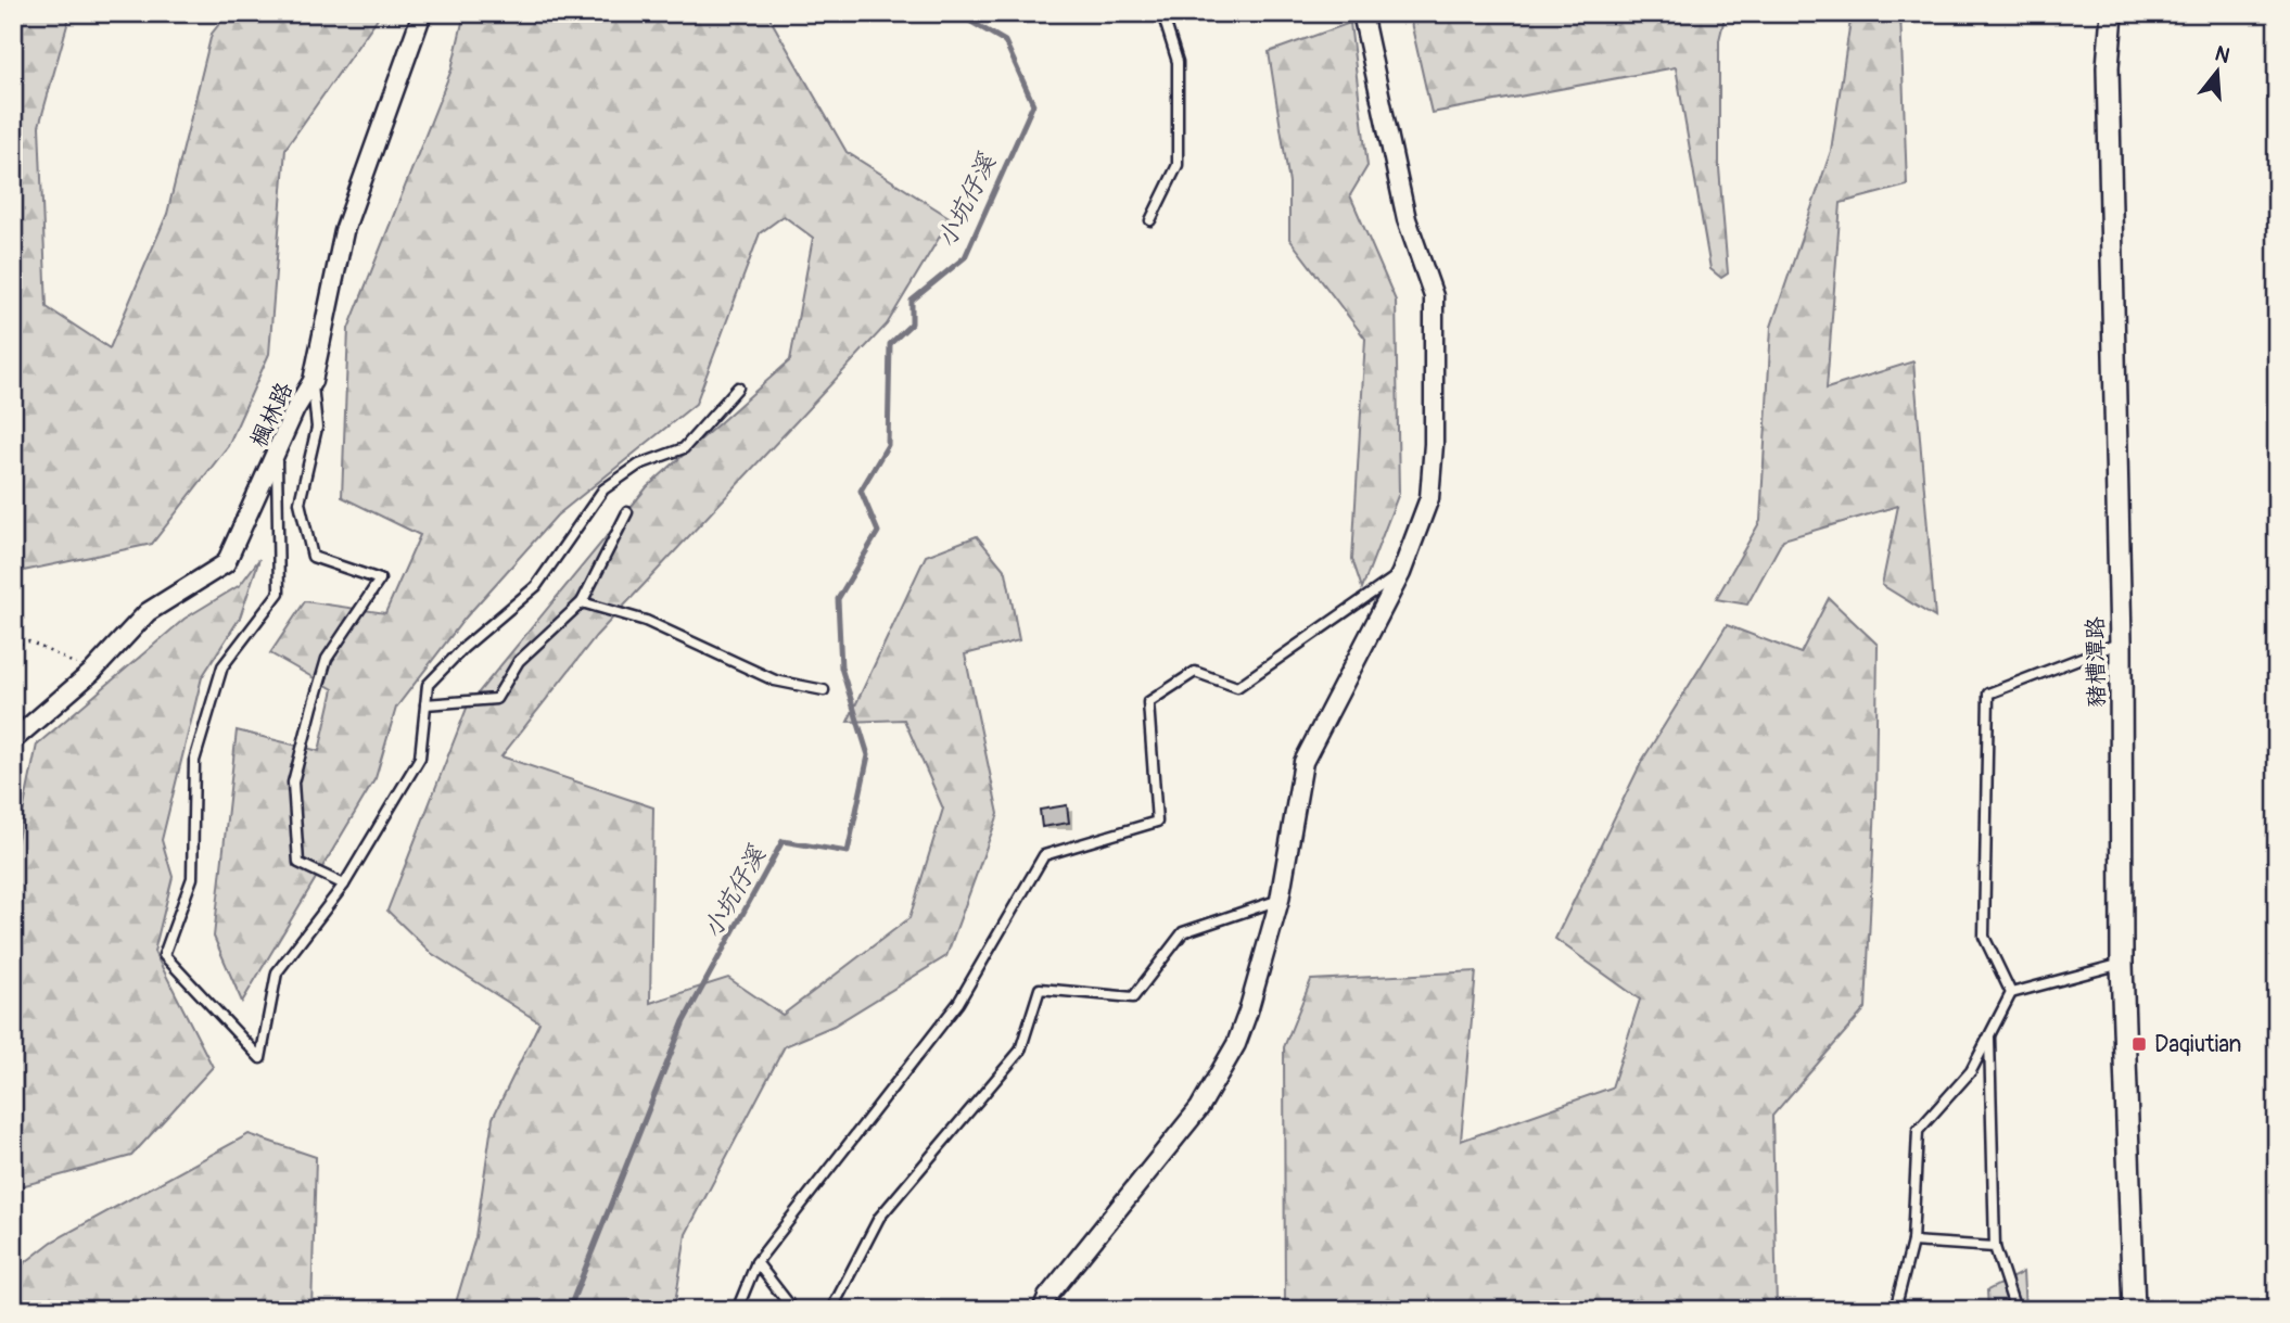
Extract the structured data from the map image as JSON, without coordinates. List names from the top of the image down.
{
  "streets": {
    "street": ["楓林路", "豬槽潭路"]
  },
  "water": ["小坑仔溪"],
  "places": {
    "transit": ["Daqiutian"]
  },
  "north": "top"
}
